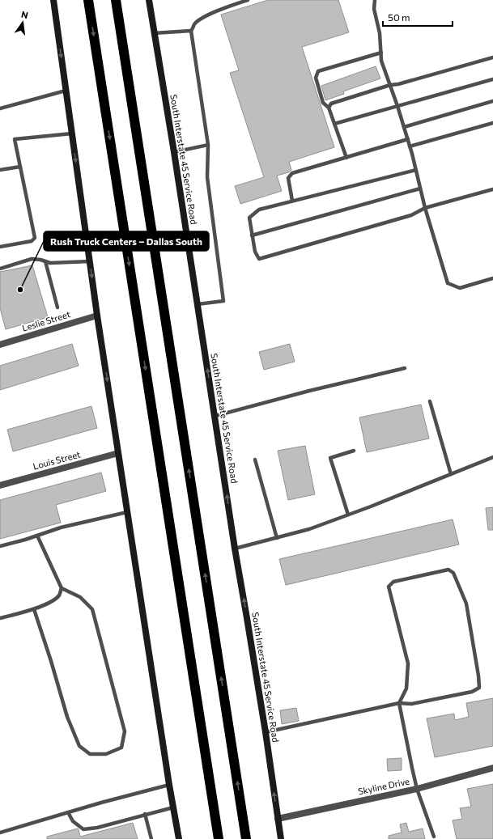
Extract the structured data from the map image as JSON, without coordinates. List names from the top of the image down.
{
  "streets": {
    "main road": ["South Interstate 45 Service Road"],
    "street": ["Leslie Street", "Louis Street", "Skyline Drive"]
  },
  "crossings": [
    ["South Interstate 45 Service Road", "Skyline Drive"]
  ],
  "one_way": ["South Interstate 45 Service Road"],
  "places": ["Rush Truck Centers – Dallas South"],
  "scale_bar": "50 m",
  "north": "top"
}
